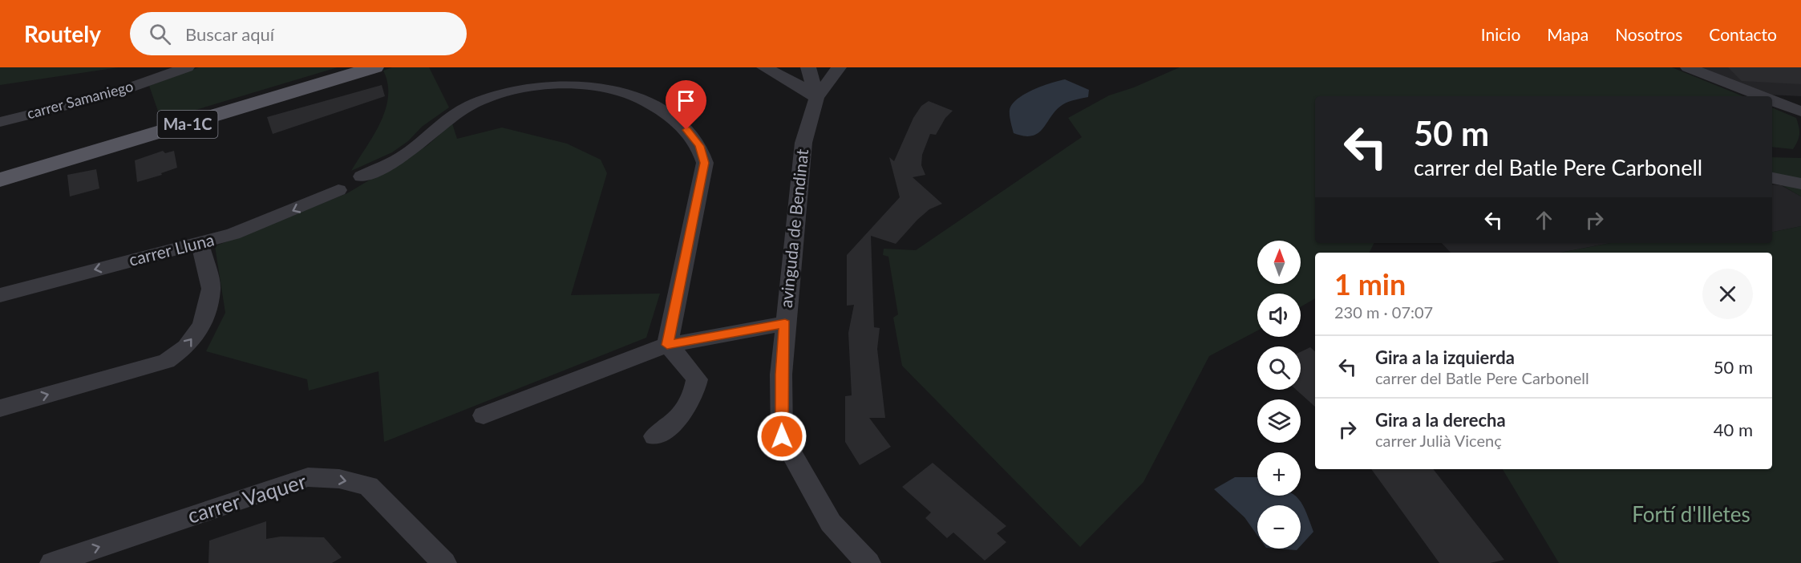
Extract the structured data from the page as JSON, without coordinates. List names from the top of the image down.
{
  "streets": {
    "main road": ["Ma-1C"],
    "street": [
      "carrer Samaniego",
      "avinguda de Bendinat",
      "carrer Lluna",
      "carrer Vaquer"
    ]
  },
  "one_way": ["carrer Lluna", "carrer Vaquer"],
  "parks": ["Fortí d'Illetes"],
  "north": "top",
  "page": {
    "header": "Routely",
    "search": "Buscar aquí",
    "nav": [
      "Inicio",
      "Mapa",
      "Nosotros",
      "Contacto"
    ],
    "turn": ["50 m", "carrer del Batle Pere Carbonell"],
    "map_buttons": ["+", "−"],
    "heading": ["1 min", "230 m · 07:07"],
    "list": [
      {
        "name": "Gira a la izquierda",
        "note": "carrer del Batle Pere Carbonell",
        "value": "50 m"
      },
      {
        "name": "Gira a la derecha",
        "note": "carrer Julià Vicenç",
        "value": "40 m"
      }
    ]
  }
}
